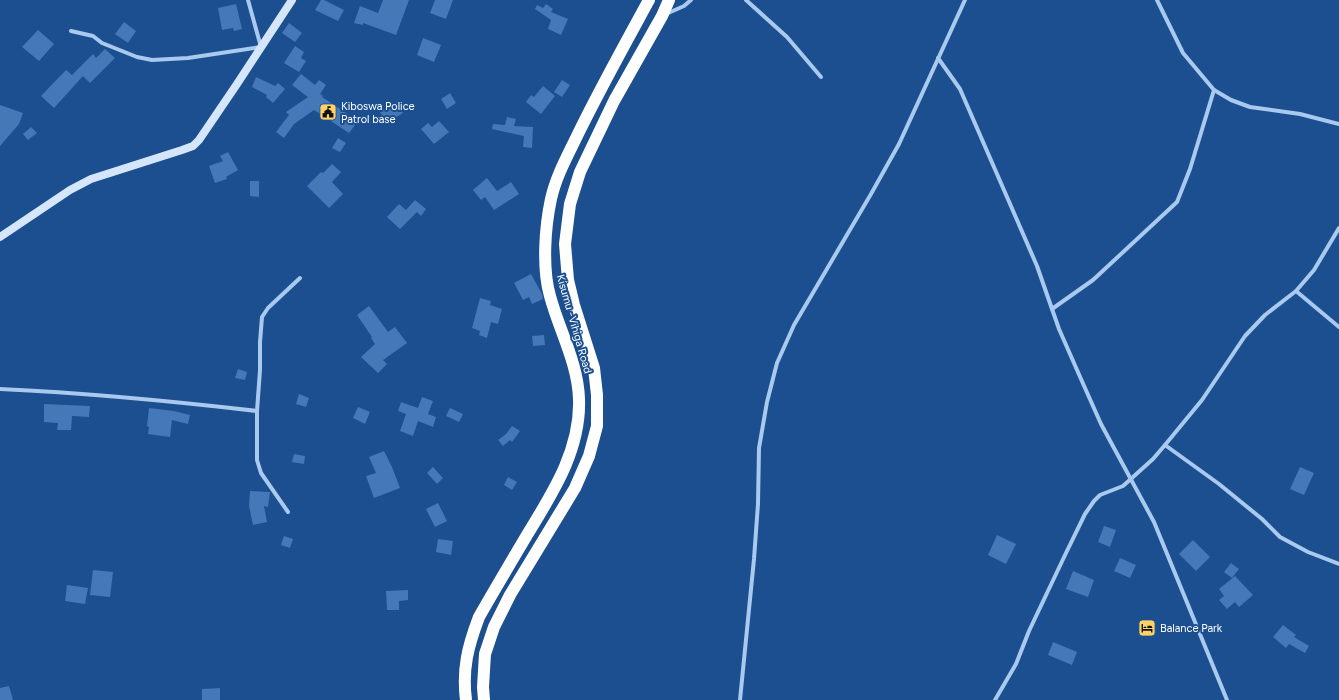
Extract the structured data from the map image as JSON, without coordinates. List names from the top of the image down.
{
  "streets": {
    "highway": ["Kisumu -Vihiga Road"]
  },
  "places": {
    "public building": ["Kiboswa Police Patrol base"],
    "hotel": ["Balance Park"]
  }
}
